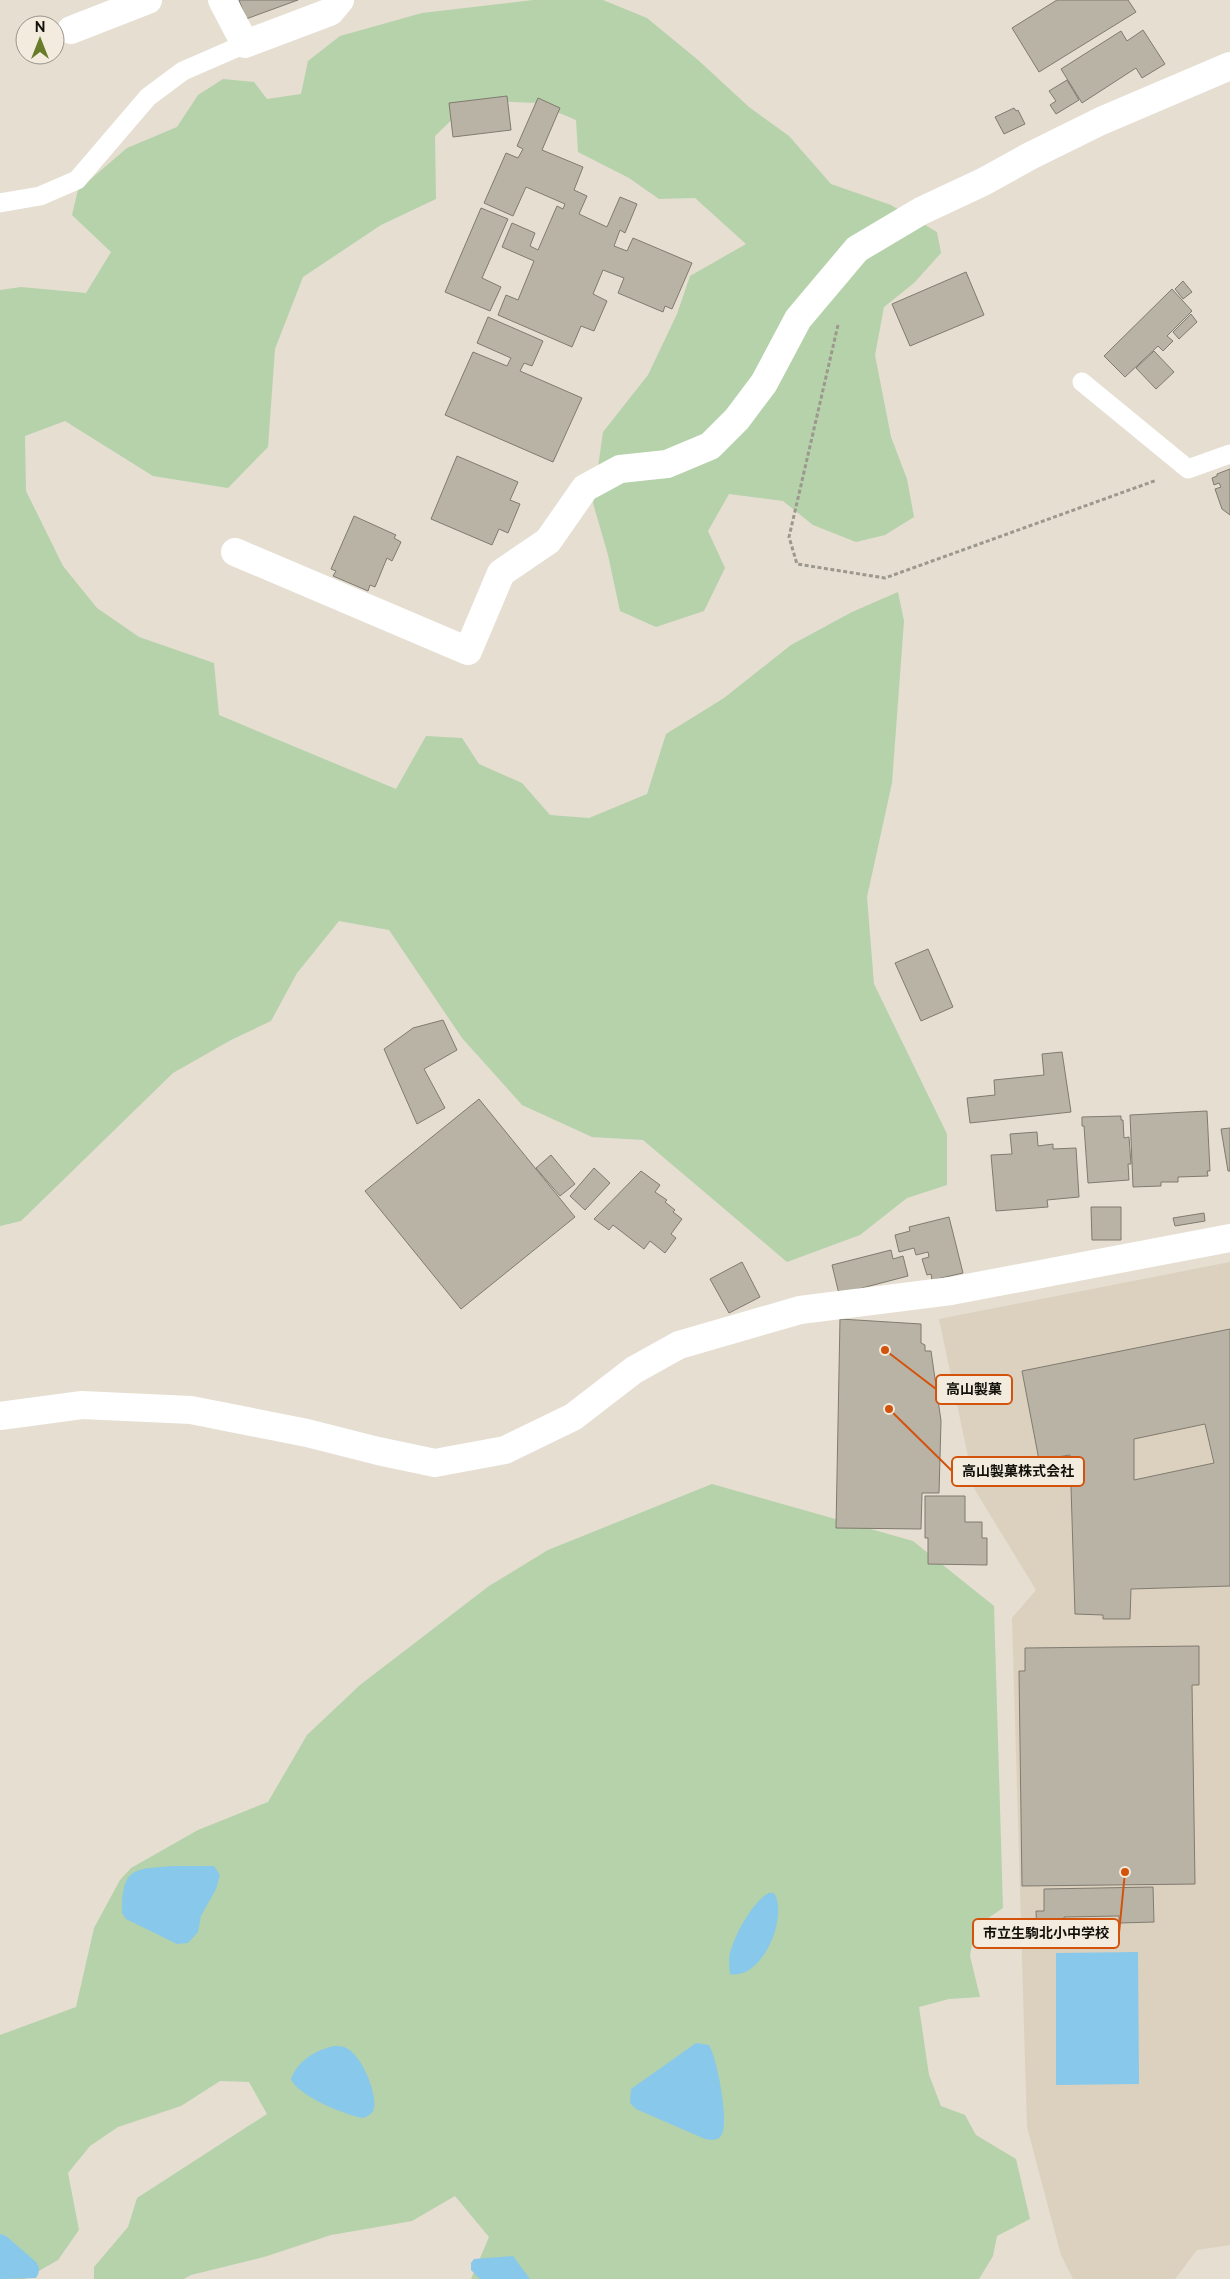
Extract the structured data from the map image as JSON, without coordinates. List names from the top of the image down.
{
  "places": ["高山製菓", "高山製菓株式会社", "市立生駒北小中学校"],
  "north": "top"
}
